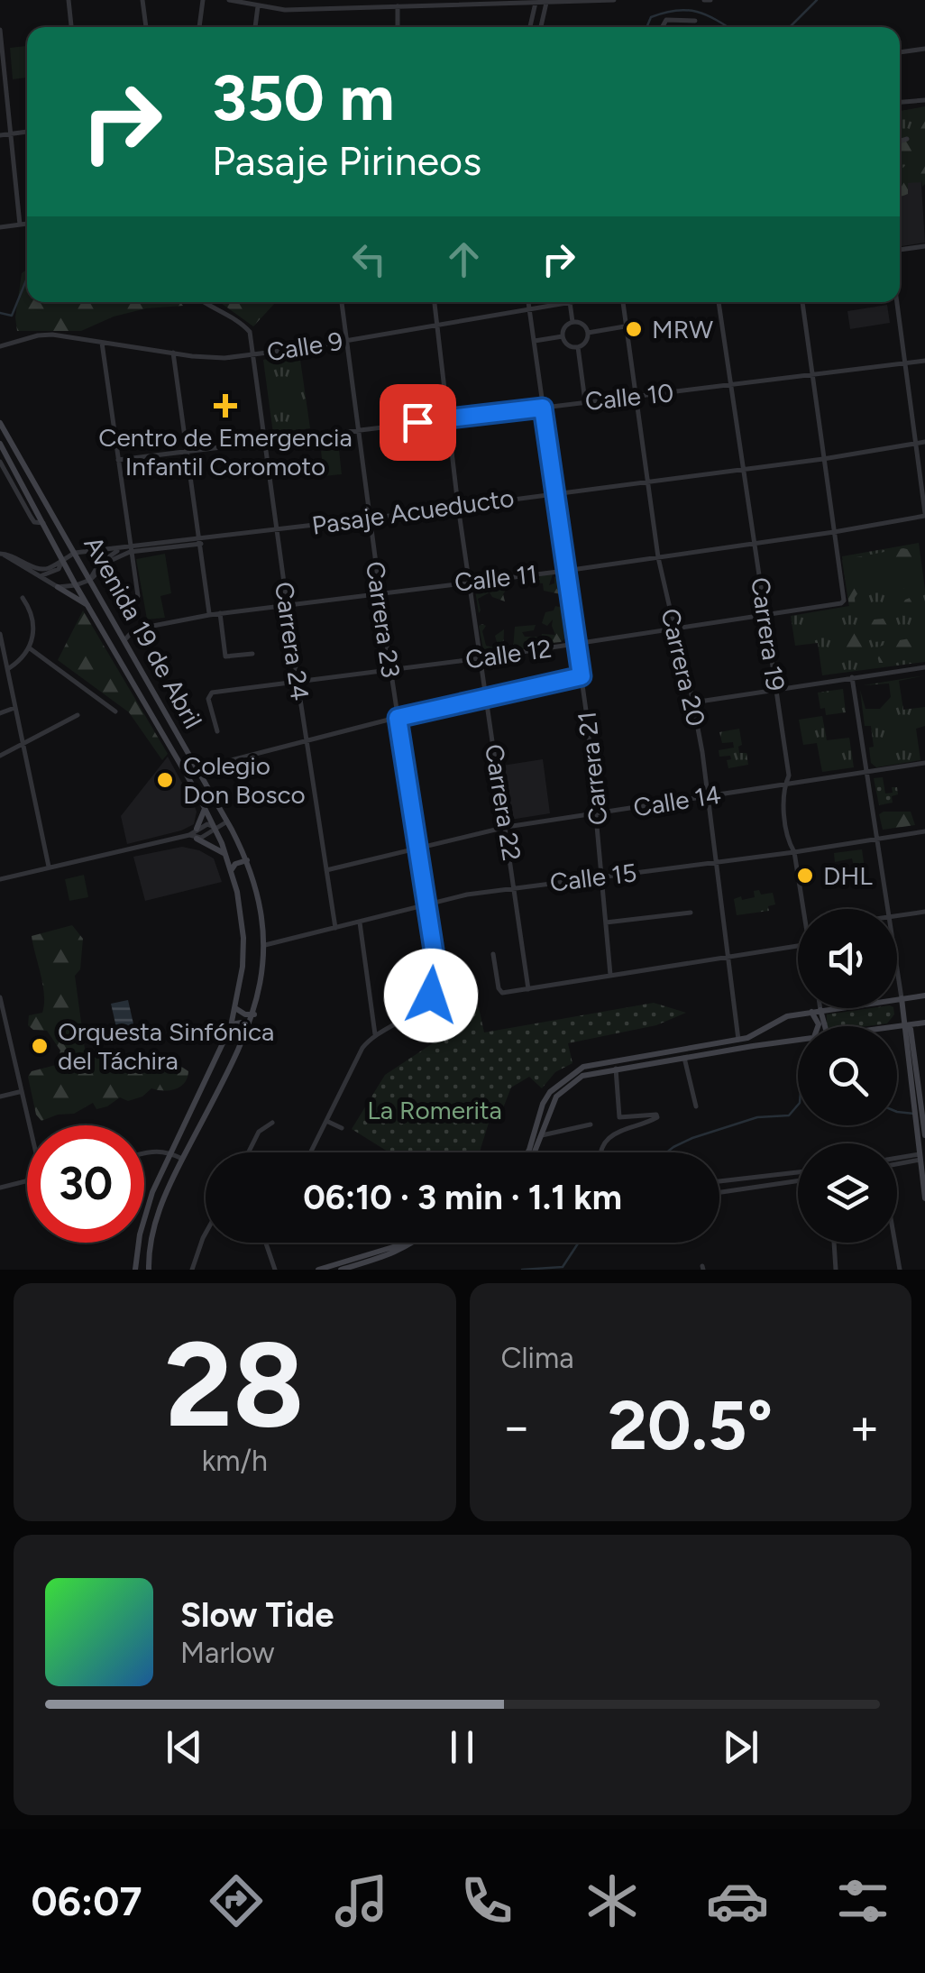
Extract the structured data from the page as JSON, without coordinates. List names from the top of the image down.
{
  "streets": {
    "main road": ["Avenida 19 de Abril"],
    "street": [
      "Calle 9",
      "Calle 10",
      "Pasaje Acueducto",
      "Calle 11",
      "Carrera 23",
      "Carrera 19",
      "Carrera 24",
      "Calle 12",
      "Carrera 20",
      "Carrera 21",
      "Calle 14",
      "Carrera 22",
      "Calle 15"
    ]
  },
  "crossings": [
    ["Calle 9", "Carrera 23"],
    ["Calle 9", "Carrera 24"],
    ["Calle 9", "Carrera 21"],
    ["Calle 9", "Carrera 22"],
    ["Calle 10", "Carrera 23"],
    ["Calle 10", "Carrera 19"],
    ["Calle 10", "Carrera 24"],
    ["Calle 10", "Carrera 20"],
    ["Calle 10", "Carrera 21"],
    ["Calle 10", "Carrera 22"],
    ["Pasaje Acueducto", "Carrera 23"],
    ["Pasaje Acueducto", "Avenida 19 de Abril"],
    ["Pasaje Acueducto", "Carrera 19"],
    ["Pasaje Acueducto", "Carrera 24"],
    ["Pasaje Acueducto", "Carrera 20"],
    ["Pasaje Acueducto", "Carrera 21"],
    ["Pasaje Acueducto", "Carrera 22"],
    ["Calle 11", "Carrera 23"],
    ["Calle 11", "Avenida 19 de Abril"],
    ["Calle 11", "Carrera 19"],
    ["Calle 11", "Carrera 24"],
    ["Calle 11", "Calle 12"],
    ["Calle 11", "Carrera 20"],
    ["Calle 11", "Carrera 21"],
    ["Calle 11", "Carrera 22"],
    ["Carrera 23", "Calle 12"],
    ["Carrera 23", "Calle 14"],
    ["Carrera 23", "Calle 15"],
    ["Avenida 19 de Abril", "Calle 15"],
    ["Carrera 19", "Calle 12"],
    ["Carrera 19", "Calle 14"],
    ["Carrera 19", "Calle 15"],
    ["Carrera 24", "Calle 12"],
    ["Carrera 24", "Calle 14"],
    ["Carrera 24", "Calle 15"],
    ["Calle 12", "Carrera 20"],
    ["Calle 12", "Carrera 21"],
    ["Calle 12", "Carrera 22"],
    ["Carrera 20", "Calle 14"],
    ["Carrera 20", "Calle 15"],
    ["Carrera 21", "Calle 14"],
    ["Carrera 21", "Calle 15"],
    ["Calle 14", "Carrera 22"],
    ["Carrera 22", "Calle 15"]
  ],
  "parks": ["La Romerita"],
  "places": {
    "other": [
      "MRW",
      "Colegio Don Bosco",
      "DHL",
      "Orquesta Sinfónica del Táchira"
    ],
    "health": ["Centro de Emergencia Infantil Coromoto"]
  },
  "page": {
    "turn": ["350 m", "Pasaje Pirineos"],
    "limit": "30",
    "trip": "06:10 · 3 min · 1.1 km",
    "tile": [
      ["28", "km/h"],
      "Clima"
    ],
    "heat": ["−", "20.5°", "+"],
    "song": ["Slow Tide", "Marlow"],
    "tabs": "06:07"
  }
}
